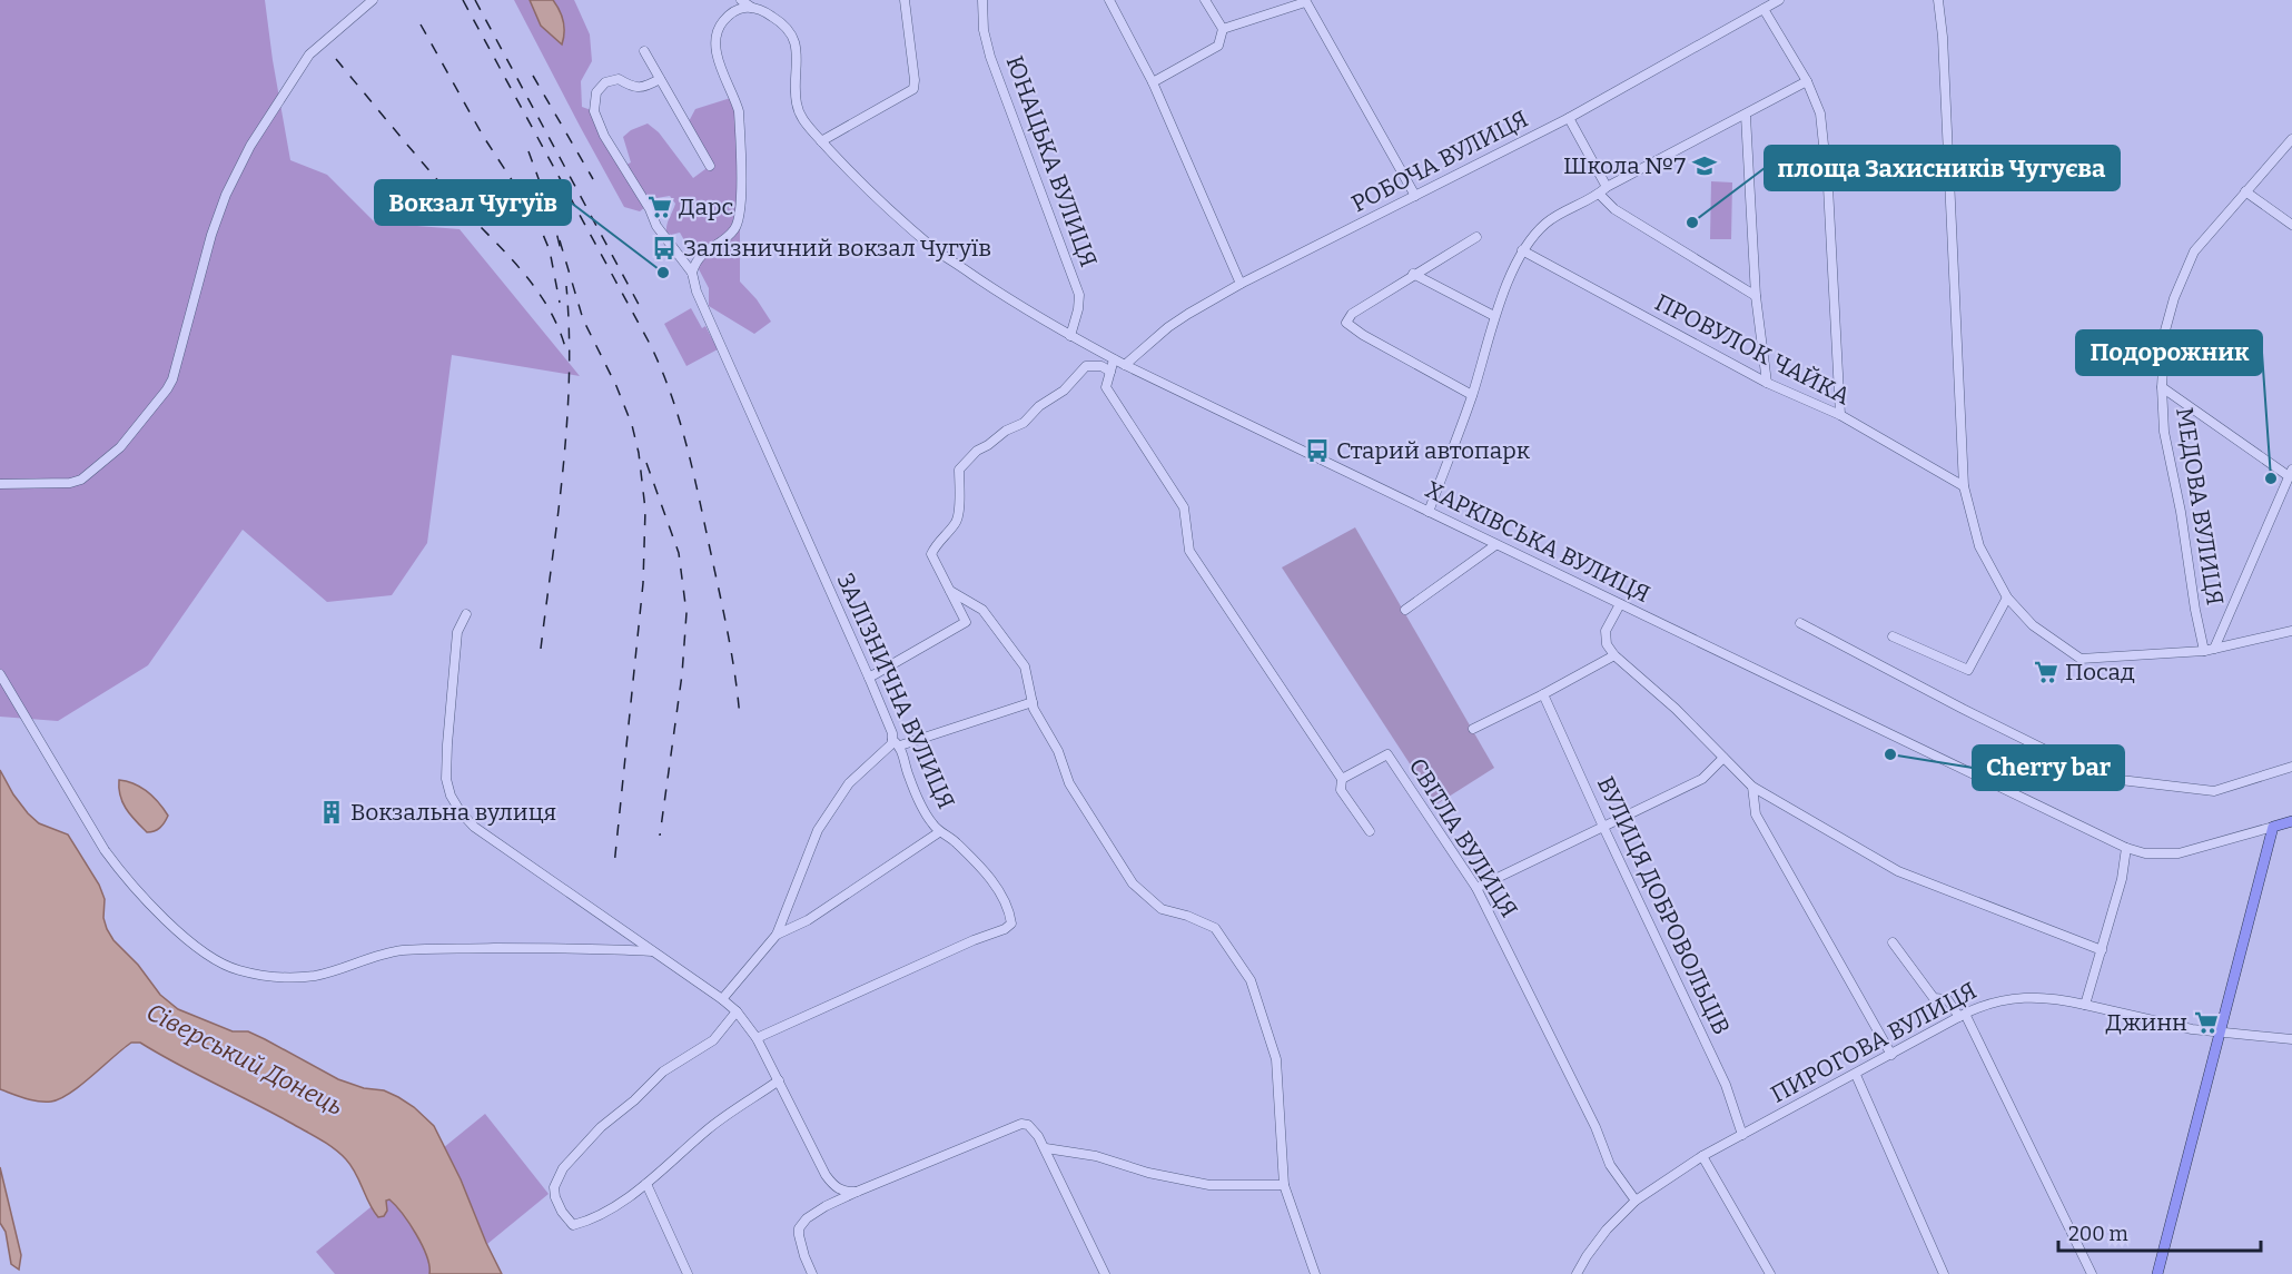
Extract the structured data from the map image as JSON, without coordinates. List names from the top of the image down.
{
  "streets": {
    "main road": ["ХАРКІВСЬКА ВУЛИЦЯ"],
    "street": [
      "ЮНАЦЬКА ВУЛИЦЯ",
      "РОБОЧА ВУЛИЦЯ",
      "ПРОВУЛОК ЧАЙКА",
      "МЕДОВА ВУЛИЦЯ",
      "ЗАЛІЗНИЧНА ВУЛИЦЯ",
      "СВІТЛА ВУЛИЦЯ",
      "ВУЛИЦЯ ДОБРОВОЛЬЦІВ",
      "ПИРОГОВА ВУЛИЦЯ"
    ]
  },
  "crossings": [
    ["ЮНАЦЬКА ВУЛИЦЯ", "ХАРКІВСЬКА ВУЛИЦЯ"],
    ["РОБОЧА ВУЛИЦЯ", "ХАРКІВСЬКА ВУЛИЦЯ"],
    ["СВІТЛА ВУЛИЦЯ", "ПИРОГОВА ВУЛИЦЯ"],
    ["ВУЛИЦЯ ДОБРОВОЛЬЦІВ", "ПИРОГОВА ВУЛИЦЯ"]
  ],
  "water": ["Сіверський Донець"],
  "places": {
    "school or university": ["Школа №7"],
    "supermarket": ["Дарс", "Посад", "Джинн"],
    "other": [
      "площа Захисників Чугуєва",
      "Вокзал Чугуїв",
      "Подорожник",
      "Cherry bar"
    ],
    "bus stop": ["Залізничний вокзал Чугуїв", "Старий автопарк"],
    "building": ["Вокзальна вулиця"]
  },
  "scale_bar": "200 m"
}
